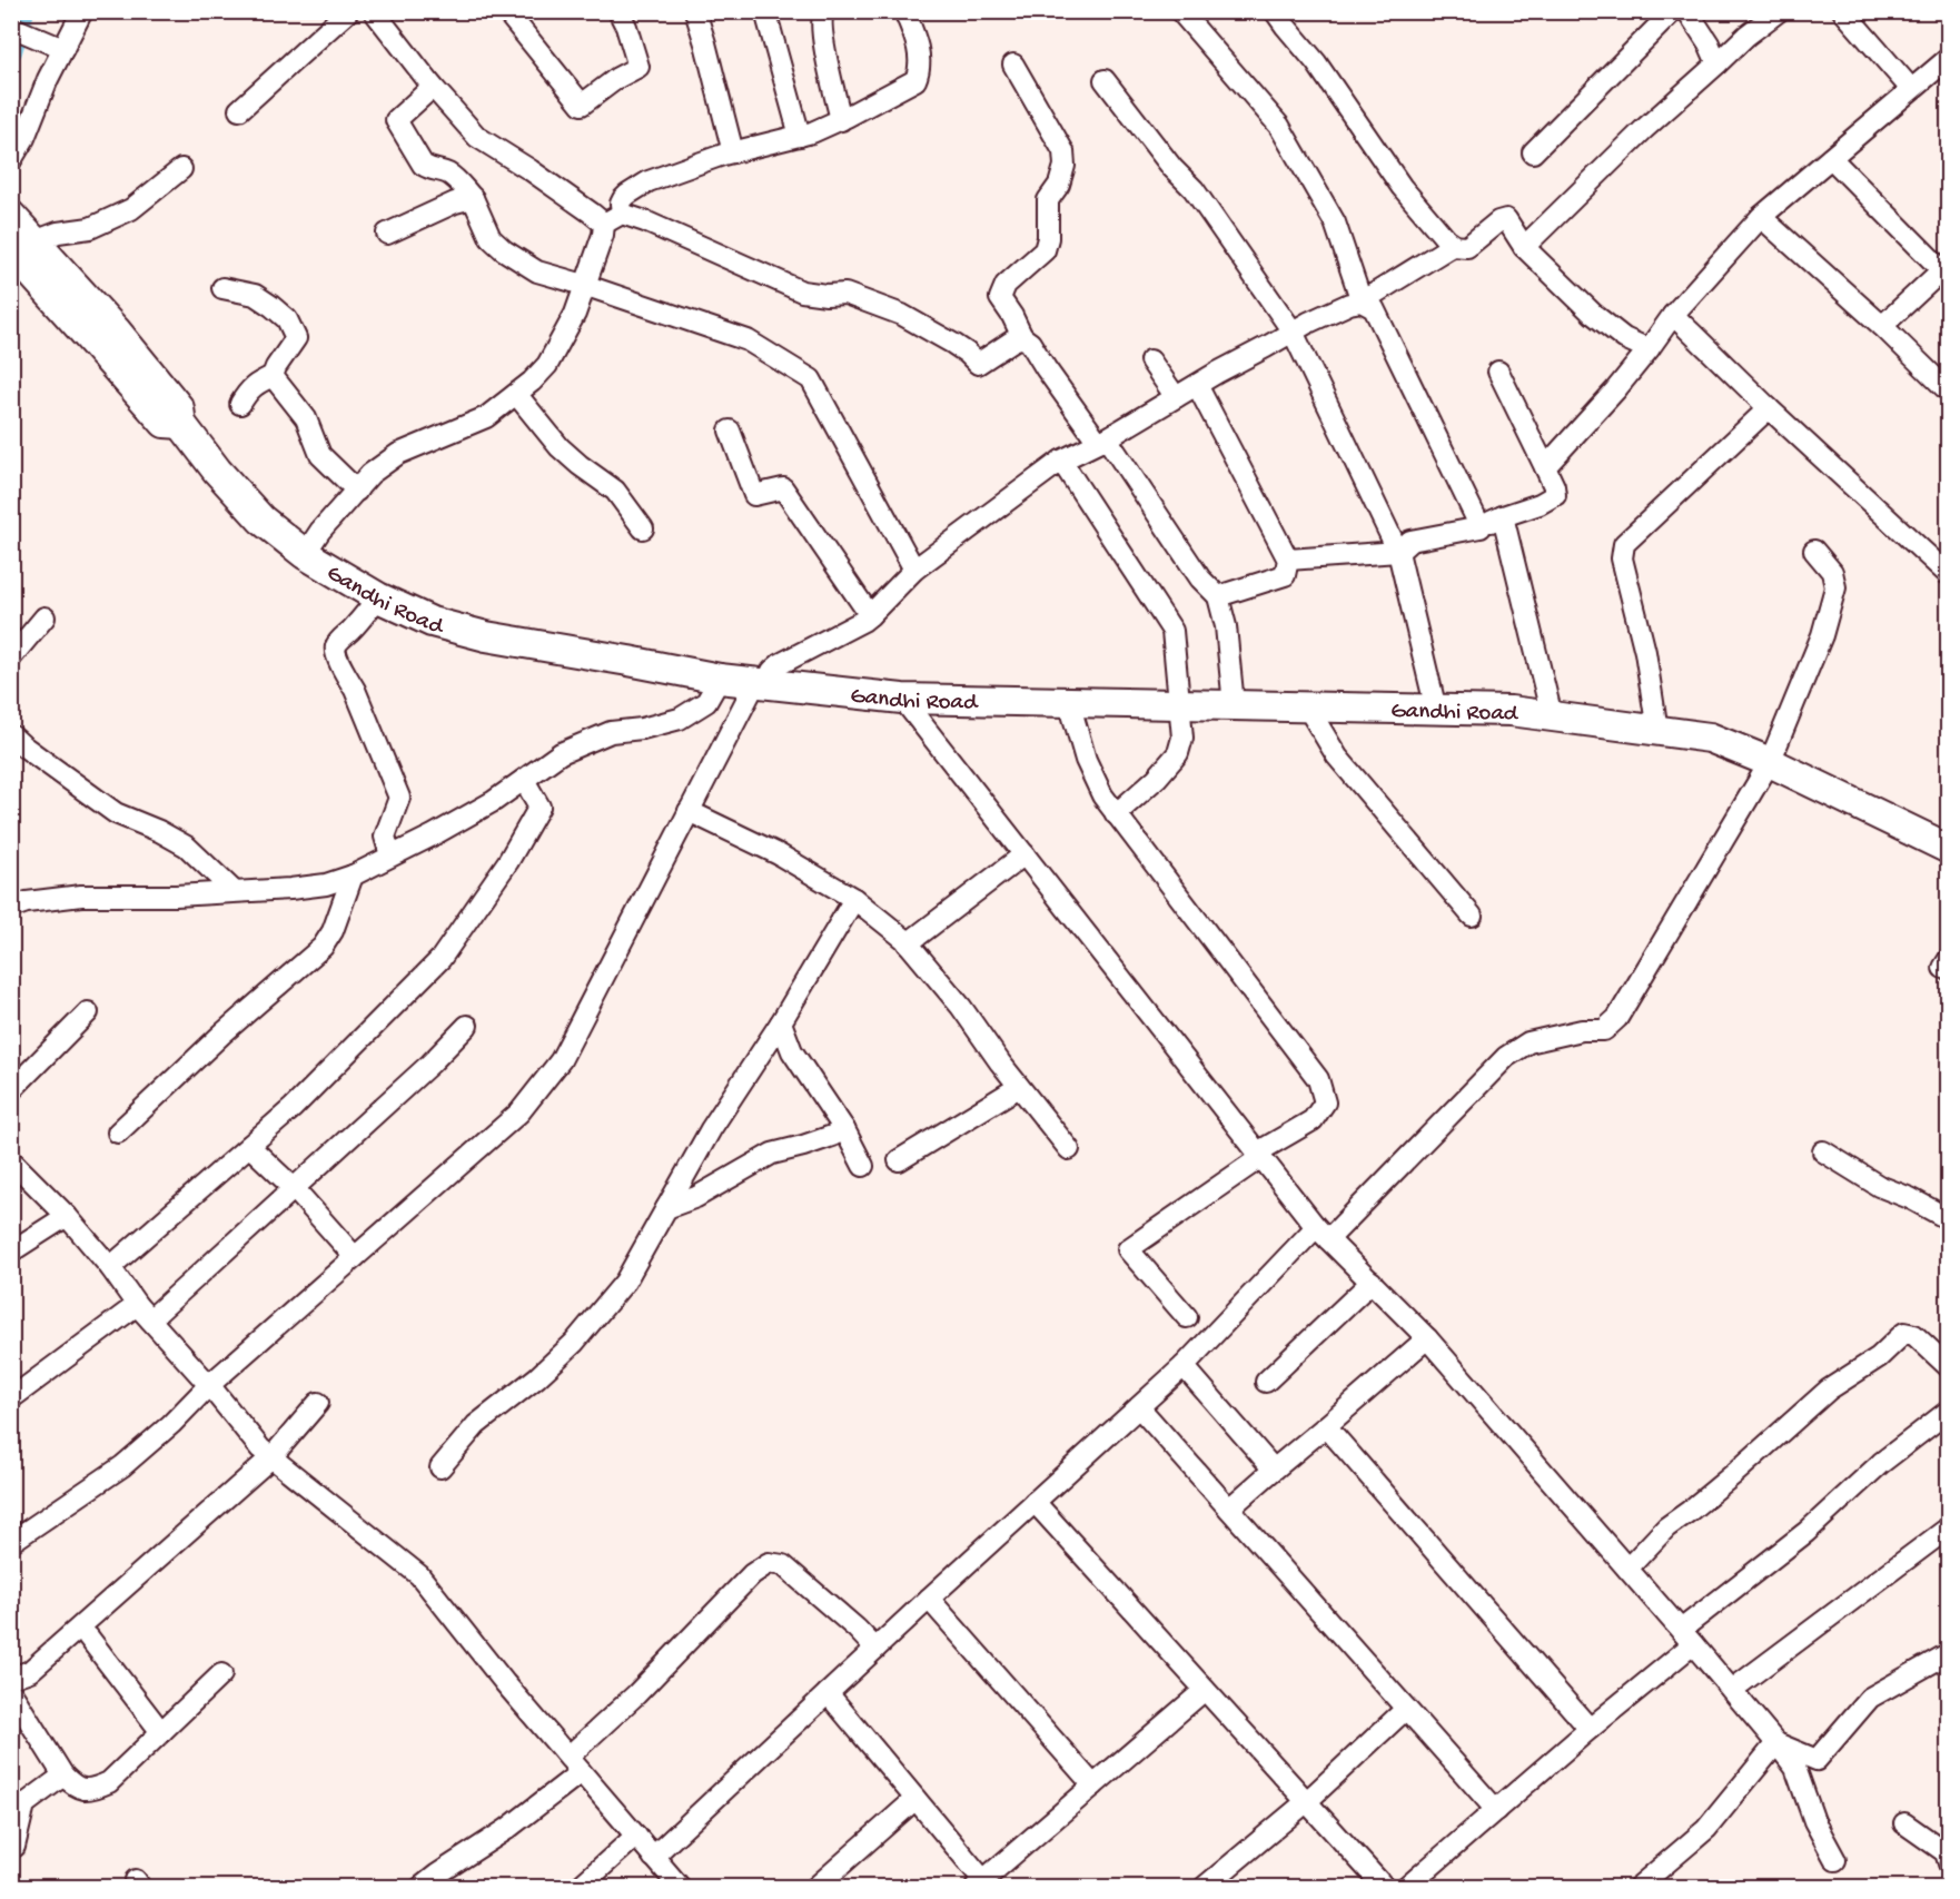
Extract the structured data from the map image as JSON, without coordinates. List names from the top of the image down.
{
  "streets": {
    "main road": ["Gandhi Road"]
  }
}
